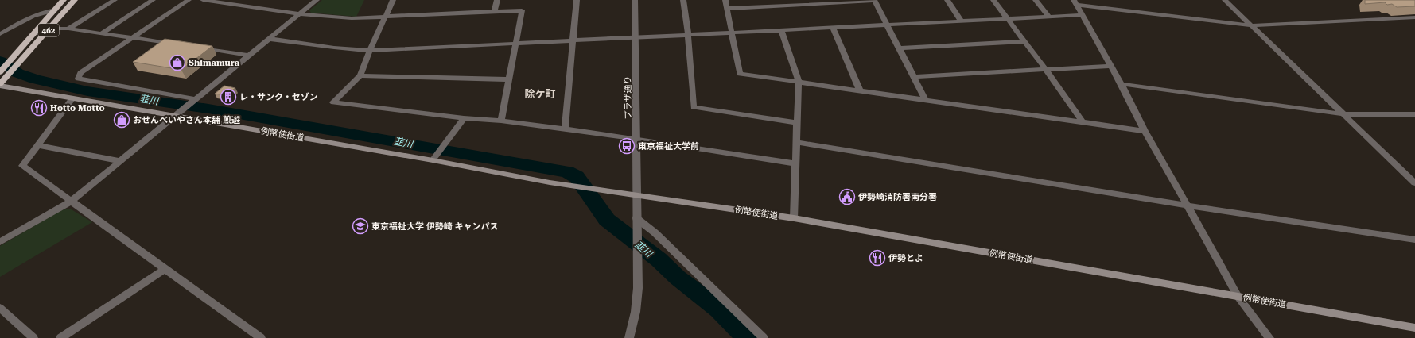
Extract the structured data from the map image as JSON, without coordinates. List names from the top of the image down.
{
  "streets": {
    "highway": ["462"],
    "main road": ["例幣使街道"],
    "street": ["プラザ通り"]
  },
  "crossings": [
    ["462", "例幣使街道"],
    ["プラザ通り", "例幣使街道"]
  ],
  "districts": ["除ケ町"],
  "water": ["韮川"],
  "places": {
    "shop": ["Shimamura", "おせんベいやさん本舗 煎遊"],
    "building": ["レ・サンク・セゾン"],
    "restaurant": ["Hotto Motto", "伊勢とよ"],
    "bus stop": ["東京福祉大学前"],
    "public building": ["伊勢崎消防署南分署"],
    "school or university": ["東京福祉大学 伊勢崎 キャンパス"]
  }
}
